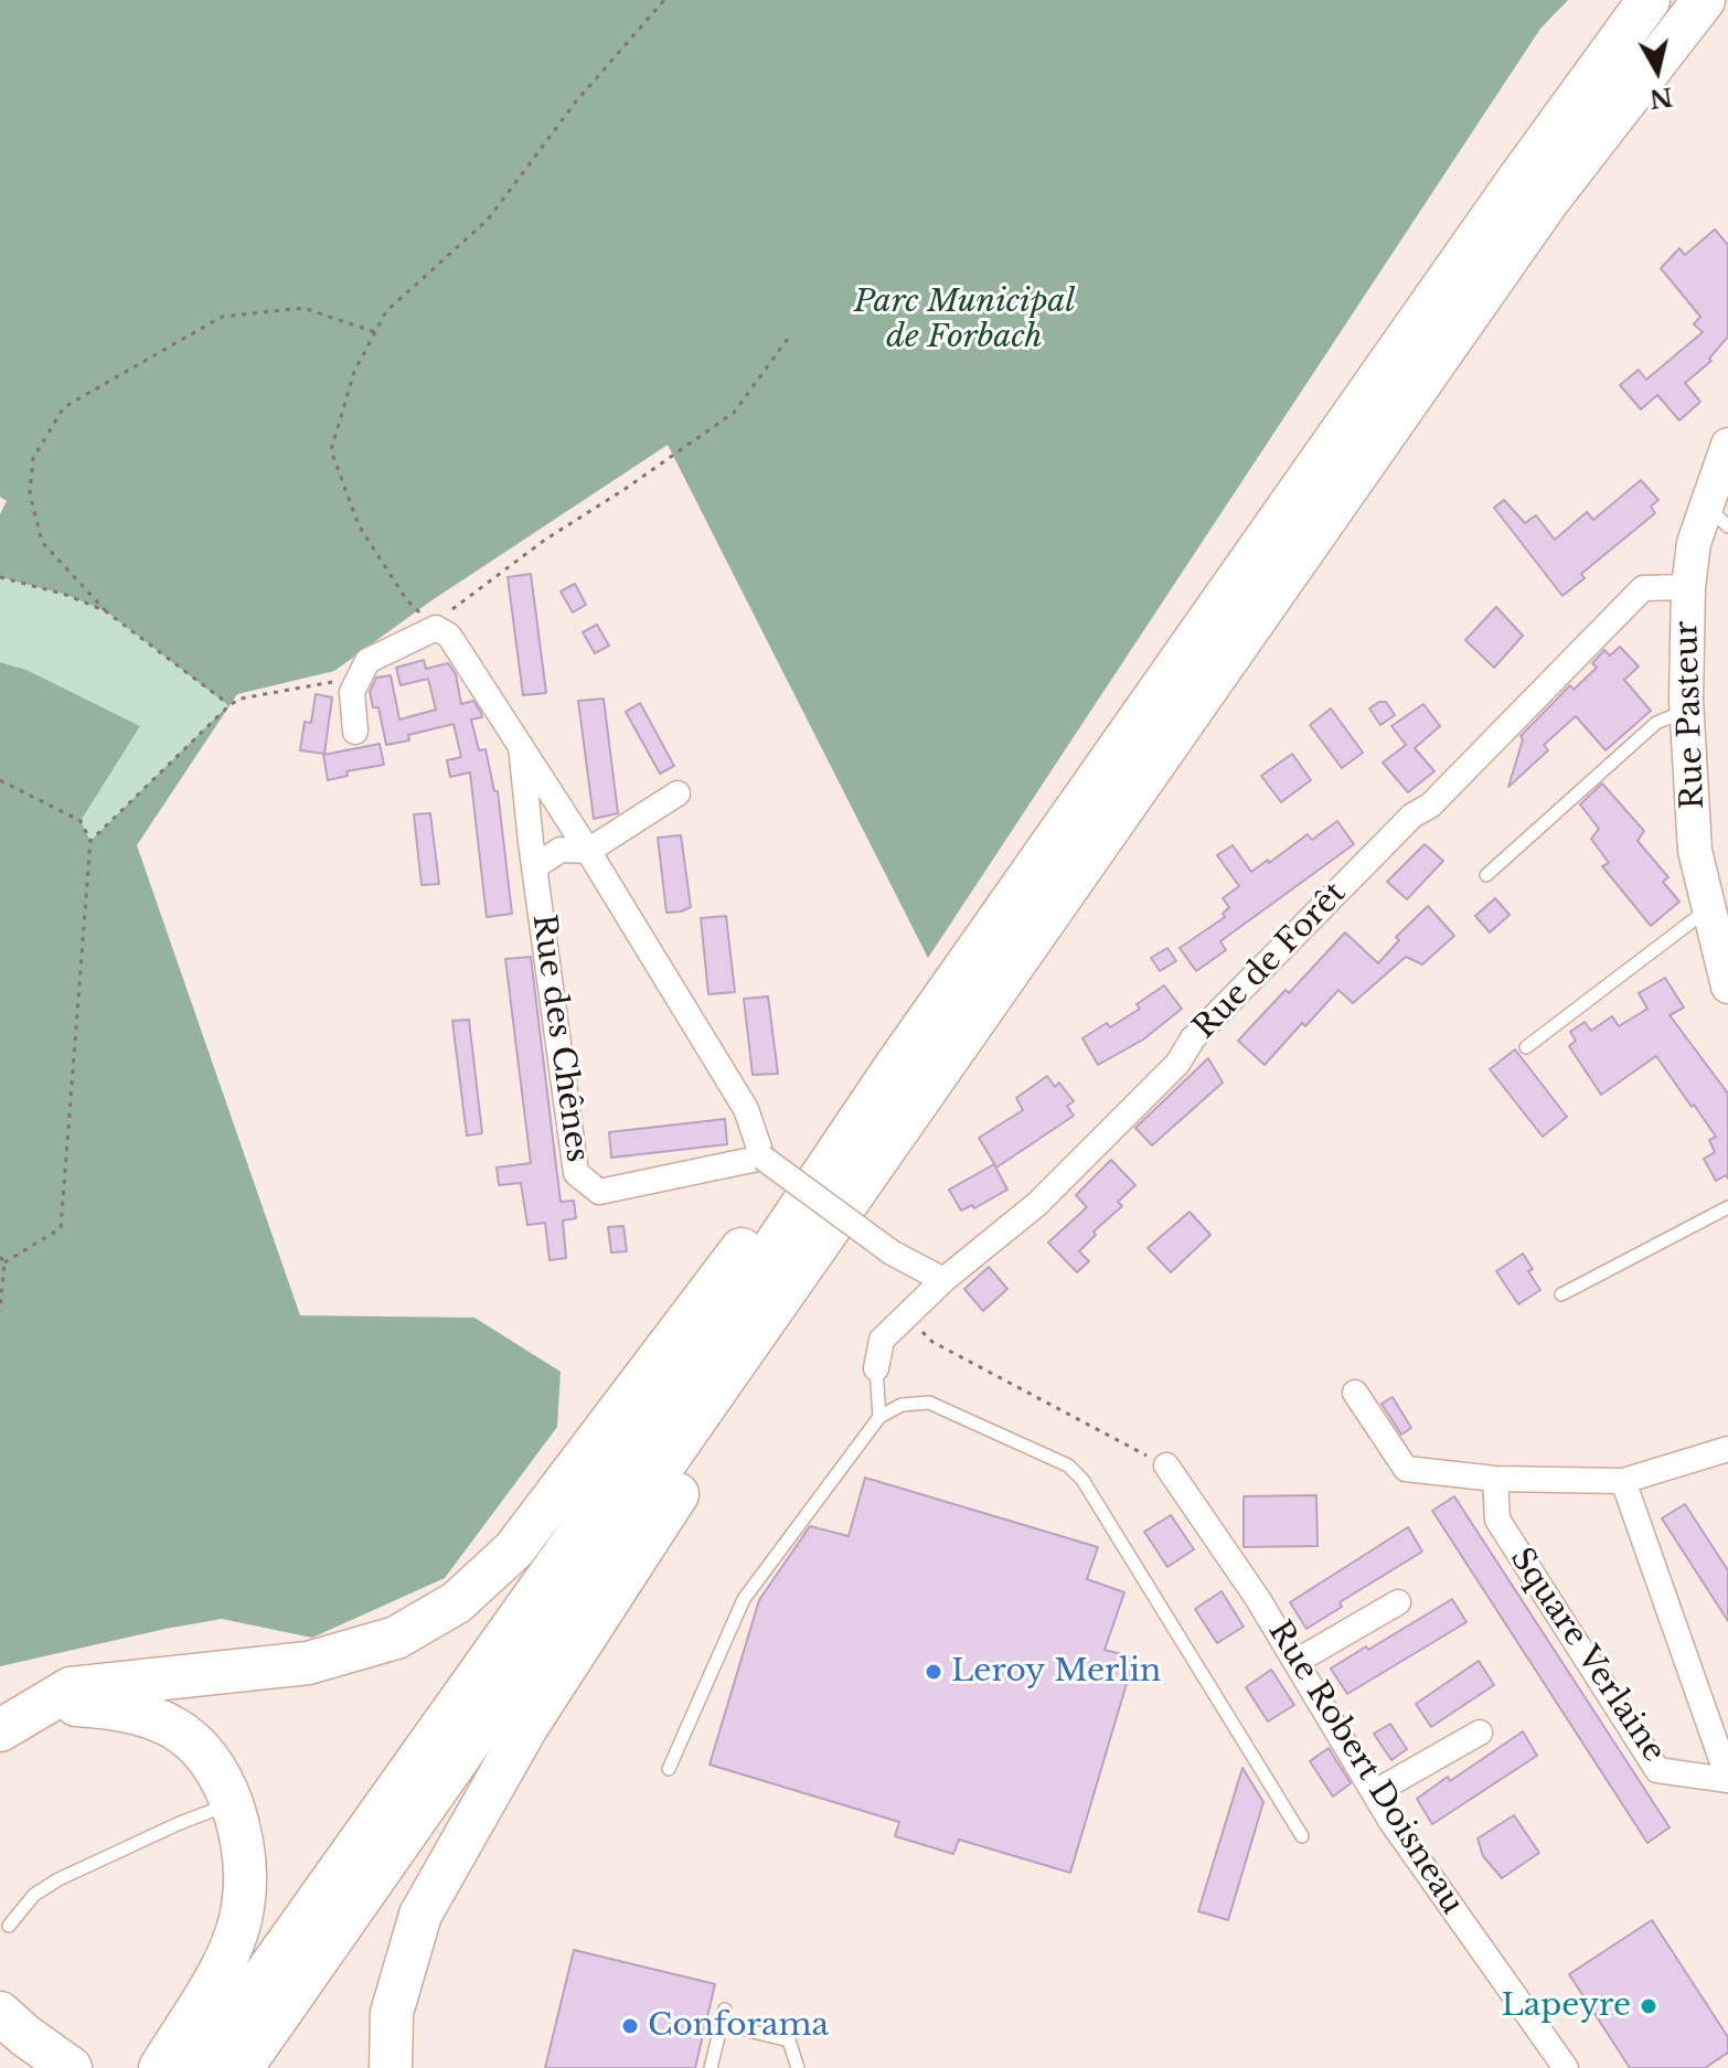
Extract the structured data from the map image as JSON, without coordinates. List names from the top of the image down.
{
  "streets": {
    "main road": ["Rue Pasteur"],
    "street": [
      "Rue de Forêt",
      "Rue des Chênes",
      "Square Verlaine",
      "Rue Robert Doisneau"
    ]
  },
  "crossings": [
    ["Rue Pasteur", "Rue de Forêt"]
  ],
  "parks": ["Parc Municipal de Forbach"],
  "places": ["Leroy Merlin", "Lapeyre", "Conforama"],
  "north": "bottom"
}
